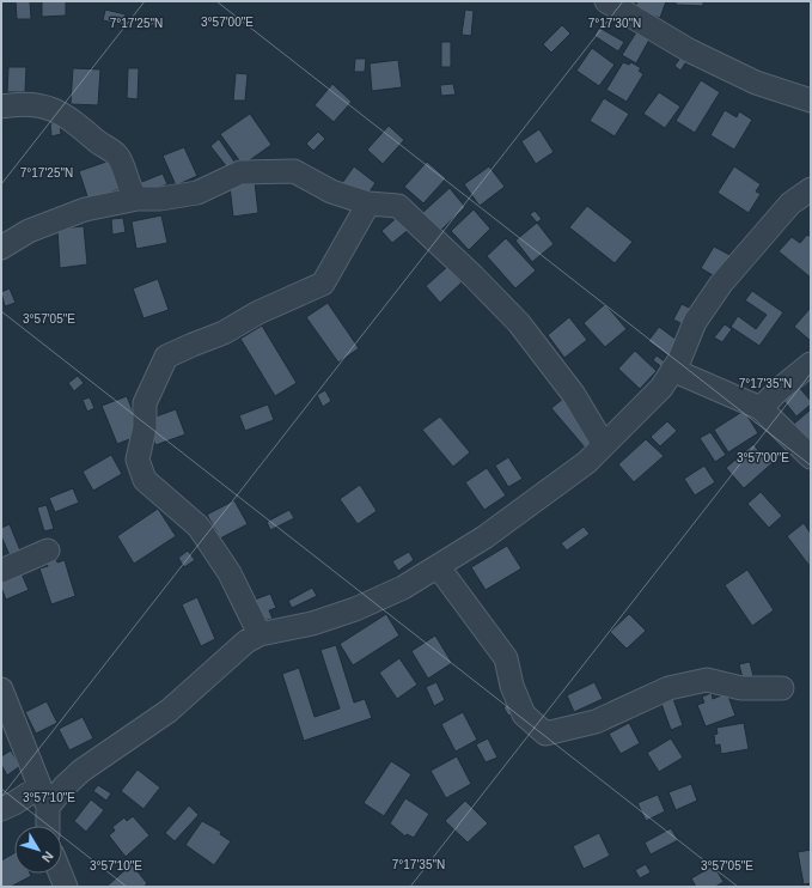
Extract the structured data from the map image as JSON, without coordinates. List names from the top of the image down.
{
  "north": "bottom right",
  "coordinates": [
    "3°57'00\"E",
    "7°17'25\"N",
    "7°17'30\"N",
    "3°57'05\"E",
    "7°17'35\"N",
    "3°57'10\"E"
  ]
}
